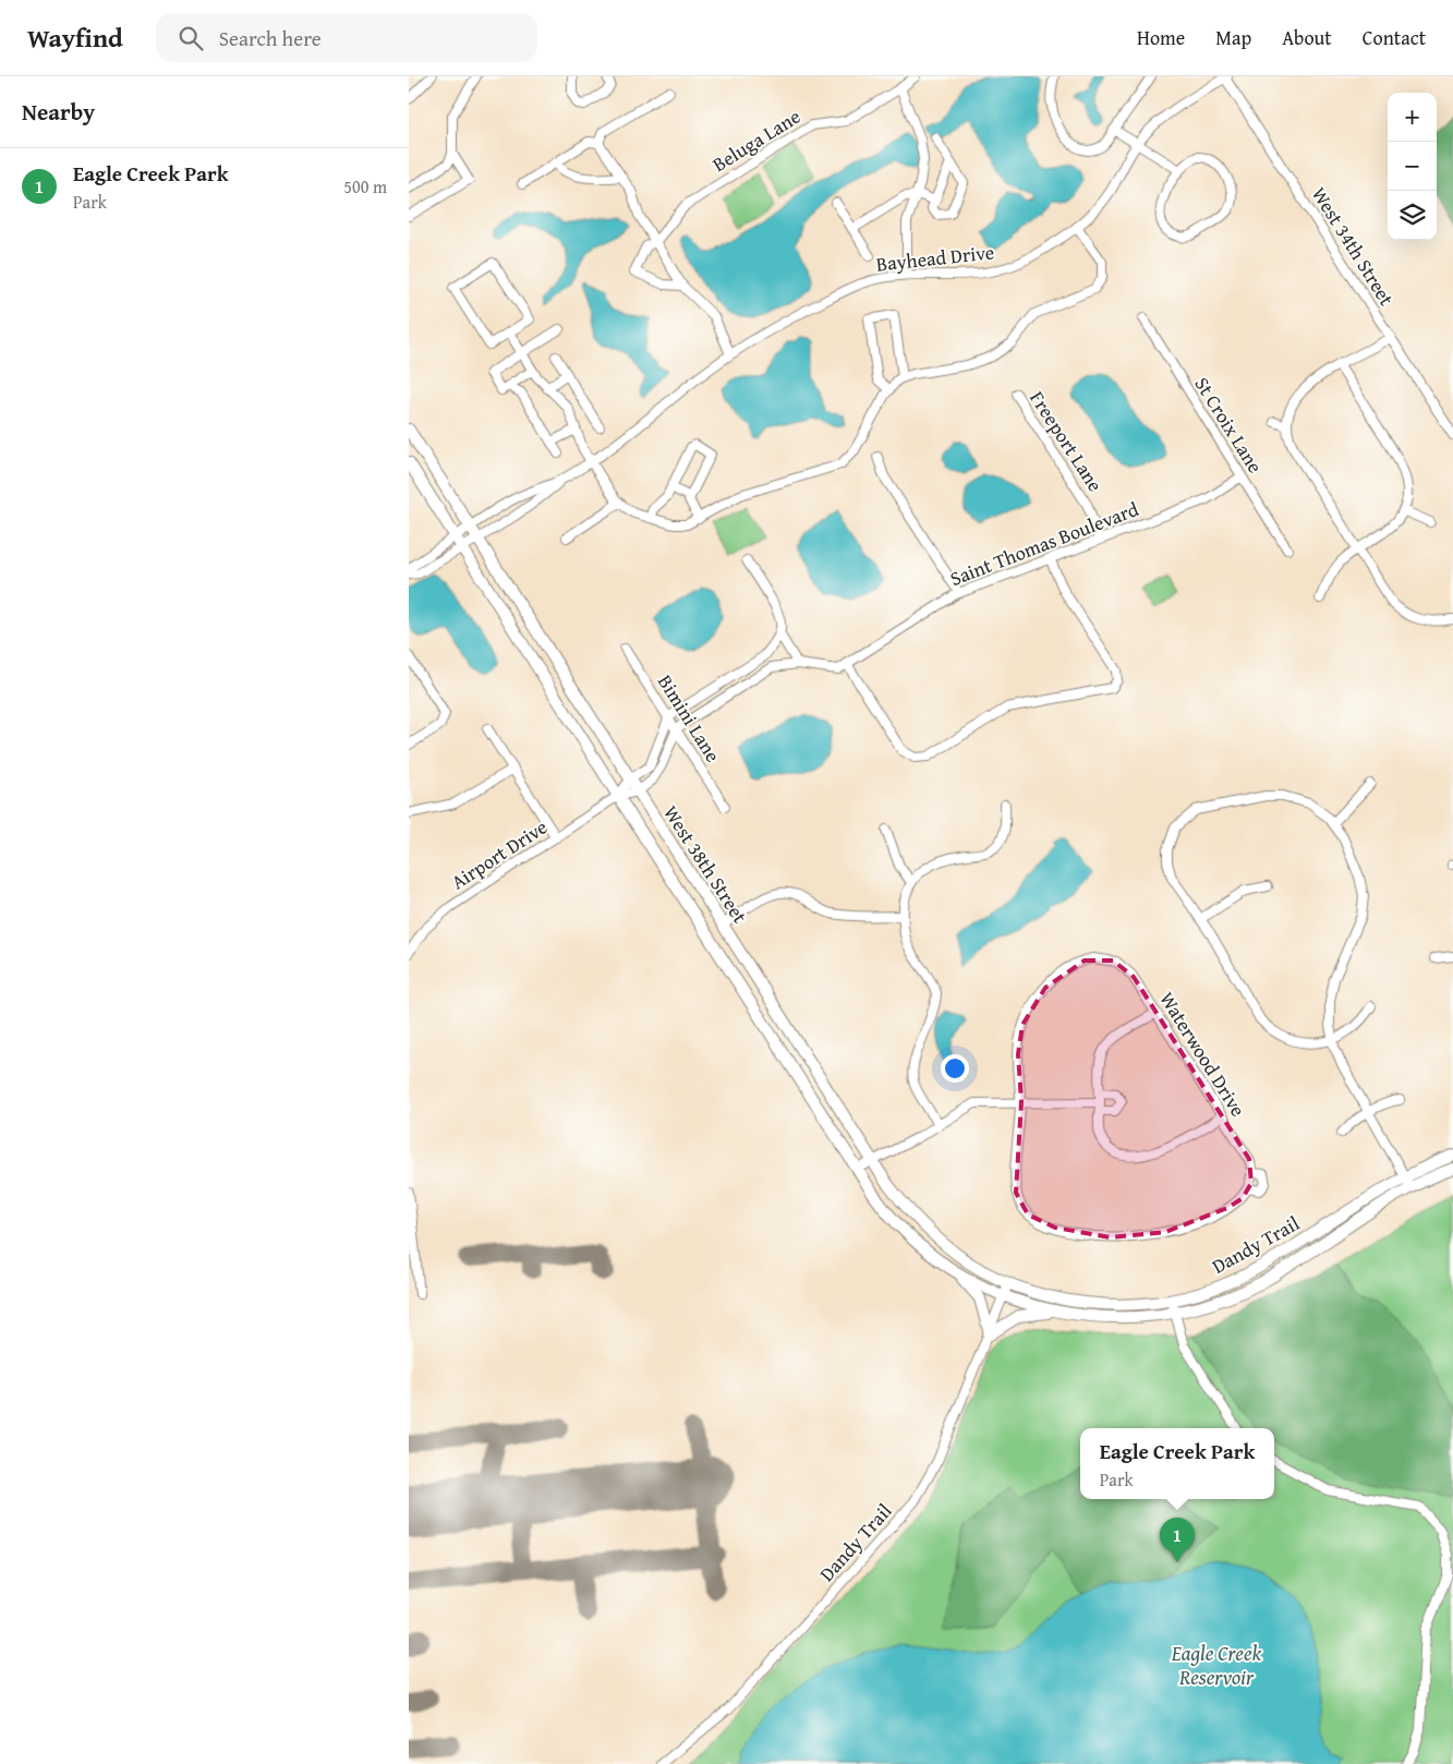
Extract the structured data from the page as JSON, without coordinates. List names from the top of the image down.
{
  "streets": {
    "main road": ["West 38th Street", "Dandy Trail"],
    "street": [
      "Beluga Lane",
      "West 34th Street",
      "Bayhead Drive",
      "St Croix Lane",
      "Freeport Lane",
      "Saint Thomas Boulevard",
      "Bimini Lane",
      "Airport Drive",
      "Waterwood Drive"
    ]
  },
  "crossings": [
    ["West 34th Street", "Bayhead Drive"],
    ["Bayhead Drive", "West 38th Street"],
    ["St Croix Lane", "Saint Thomas Boulevard"],
    ["Freeport Lane", "Saint Thomas Boulevard"],
    ["Saint Thomas Boulevard", "Bimini Lane"],
    ["Airport Drive", "West 38th Street"],
    ["West 38th Street", "Dandy Trail"]
  ],
  "water": ["Eagle Creek Reservoir"],
  "page": {
    "header": "Wayfind",
    "search": "Search here",
    "nav": [
      "Home",
      "Map",
      "About",
      "Contact"
    ],
    "heading": "Nearby",
    "map_buttons": ["+", "−"],
    "list": [
      {
        "mark": "1",
        "name": "Eagle Creek Park",
        "note": "Park",
        "value": "500 m"
      }
    ],
    "popup": ["Eagle Creek Park", "Park"],
    "pins": "1"
  }
}
